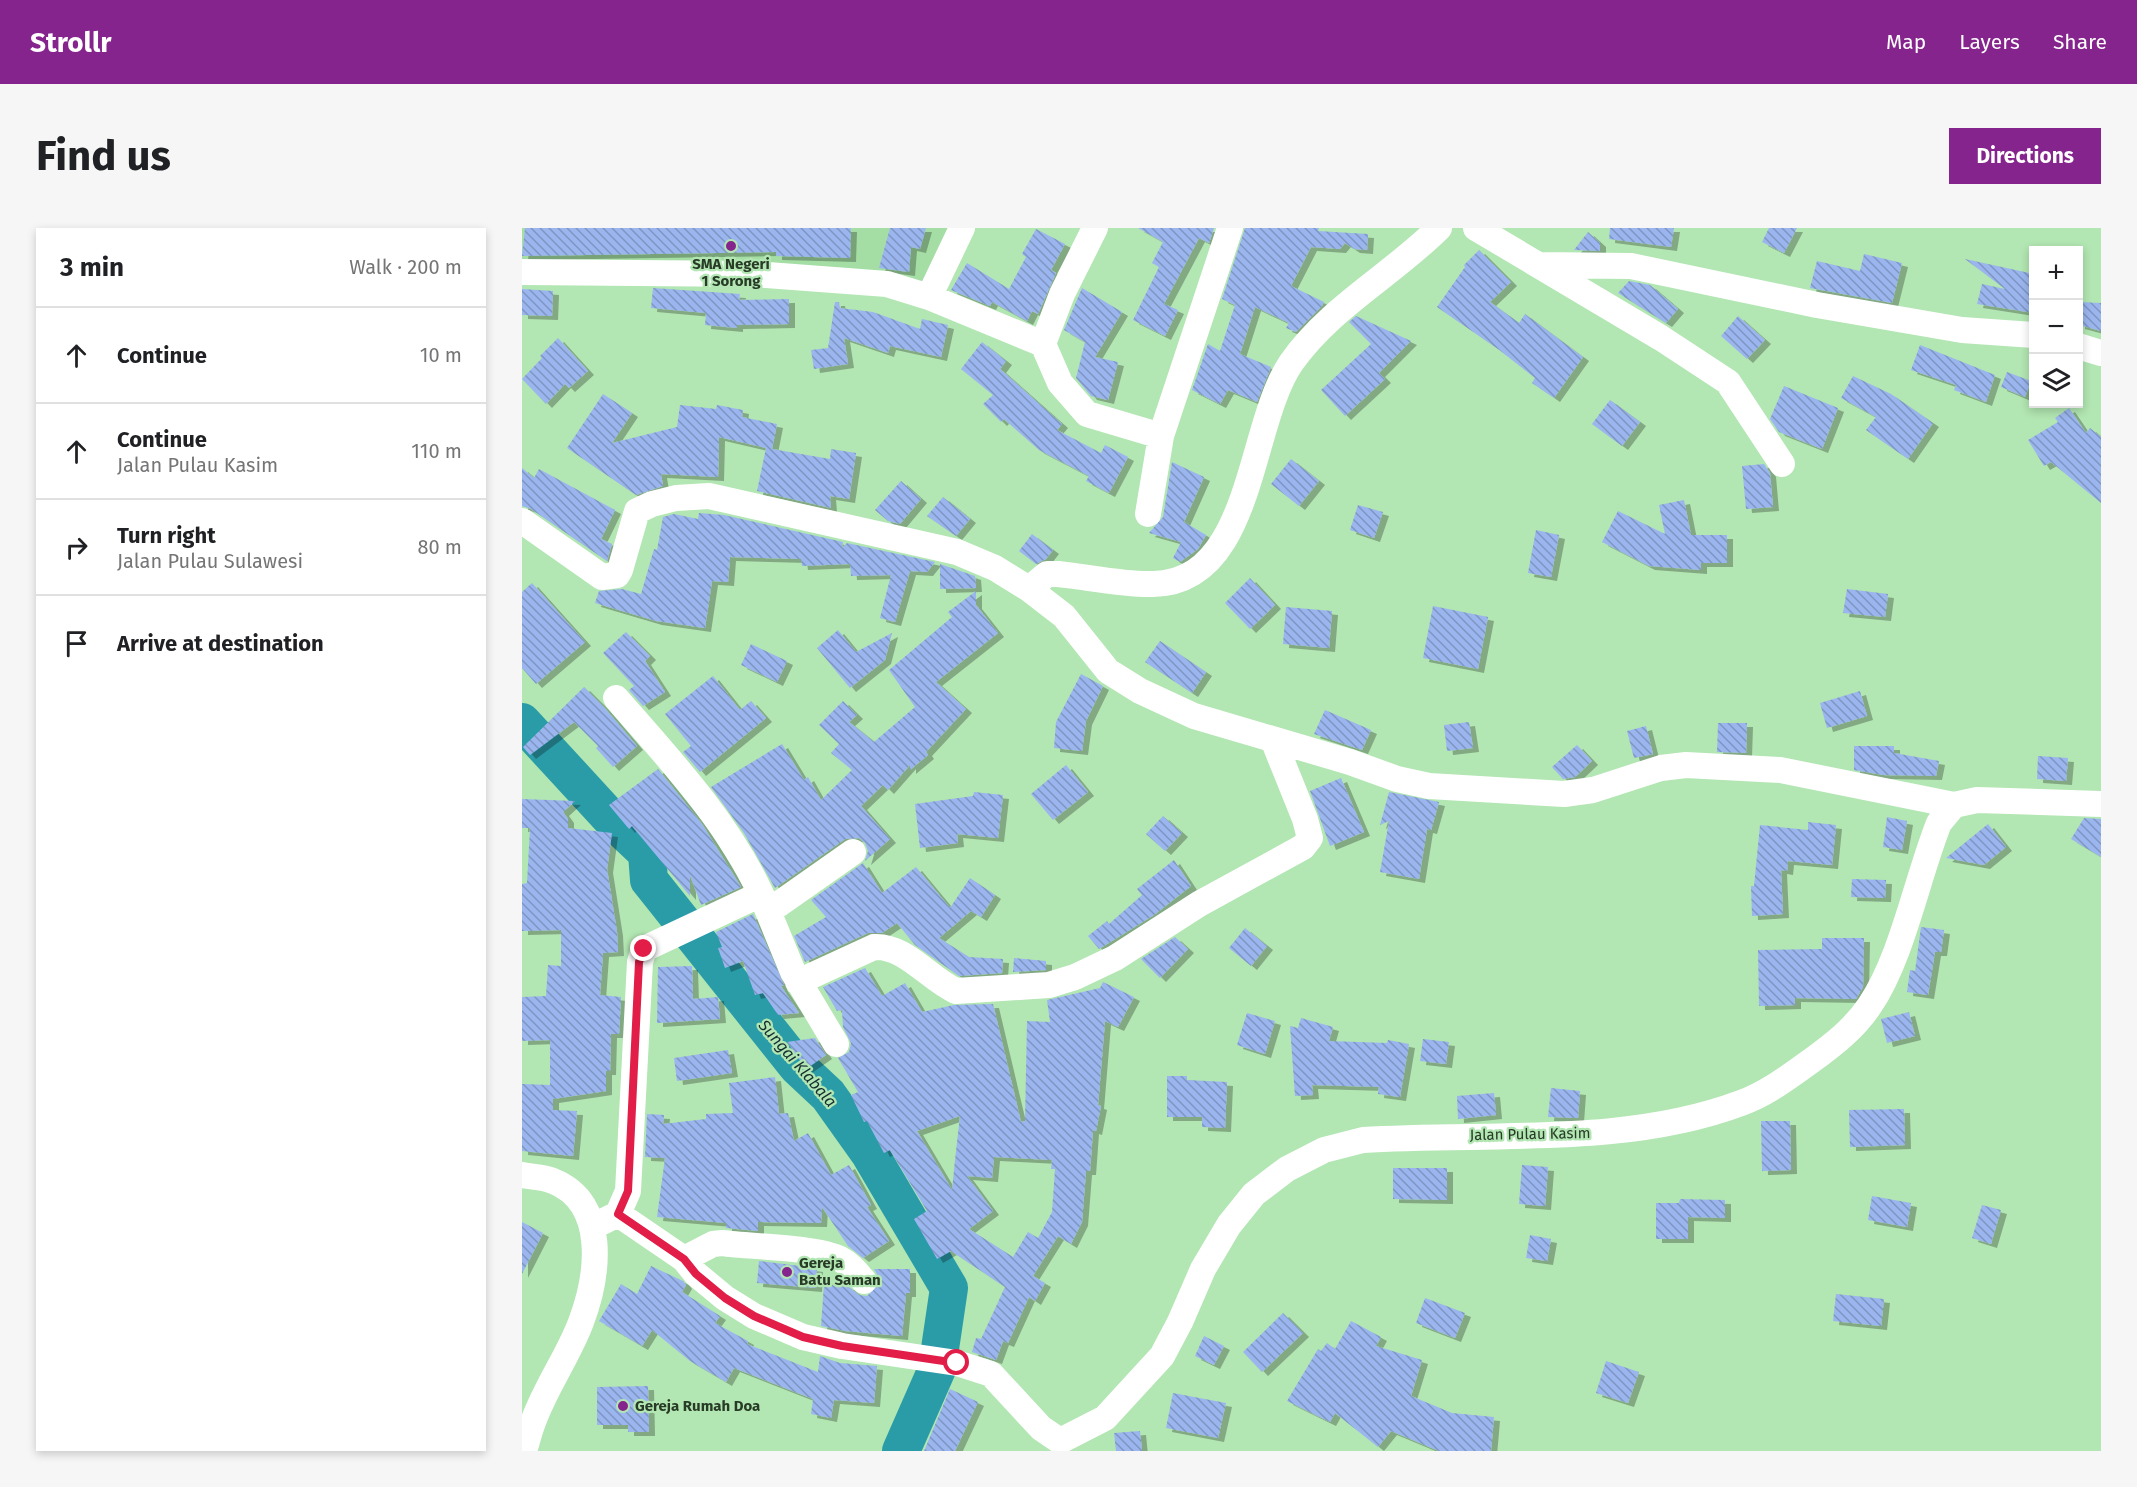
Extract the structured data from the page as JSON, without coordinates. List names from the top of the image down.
{
  "streets": {
    "street": ["Jalan Pulau Kasim"]
  },
  "water": ["Sungai Klabala"],
  "places": ["SMA Negeri 1 Sorong", "Gereja Batu Saman", "Gereja Rumah Doa"],
  "page": {
    "header": "Strollr",
    "nav": ["Map", "Layers", "Share"],
    "buttons": "Directions",
    "title": "Find us",
    "heading": ["3 min", "Walk · 200 m"],
    "map_buttons": ["+", "−"],
    "list": [
      ["Continue", "10 m"],
      ["Continue", "Jalan Pulau Kasim", "110 m"],
      ["Turn right", "Jalan Pulau Sulawesi", "80 m"],
      "Arrive at destination"
    ]
  }
}
